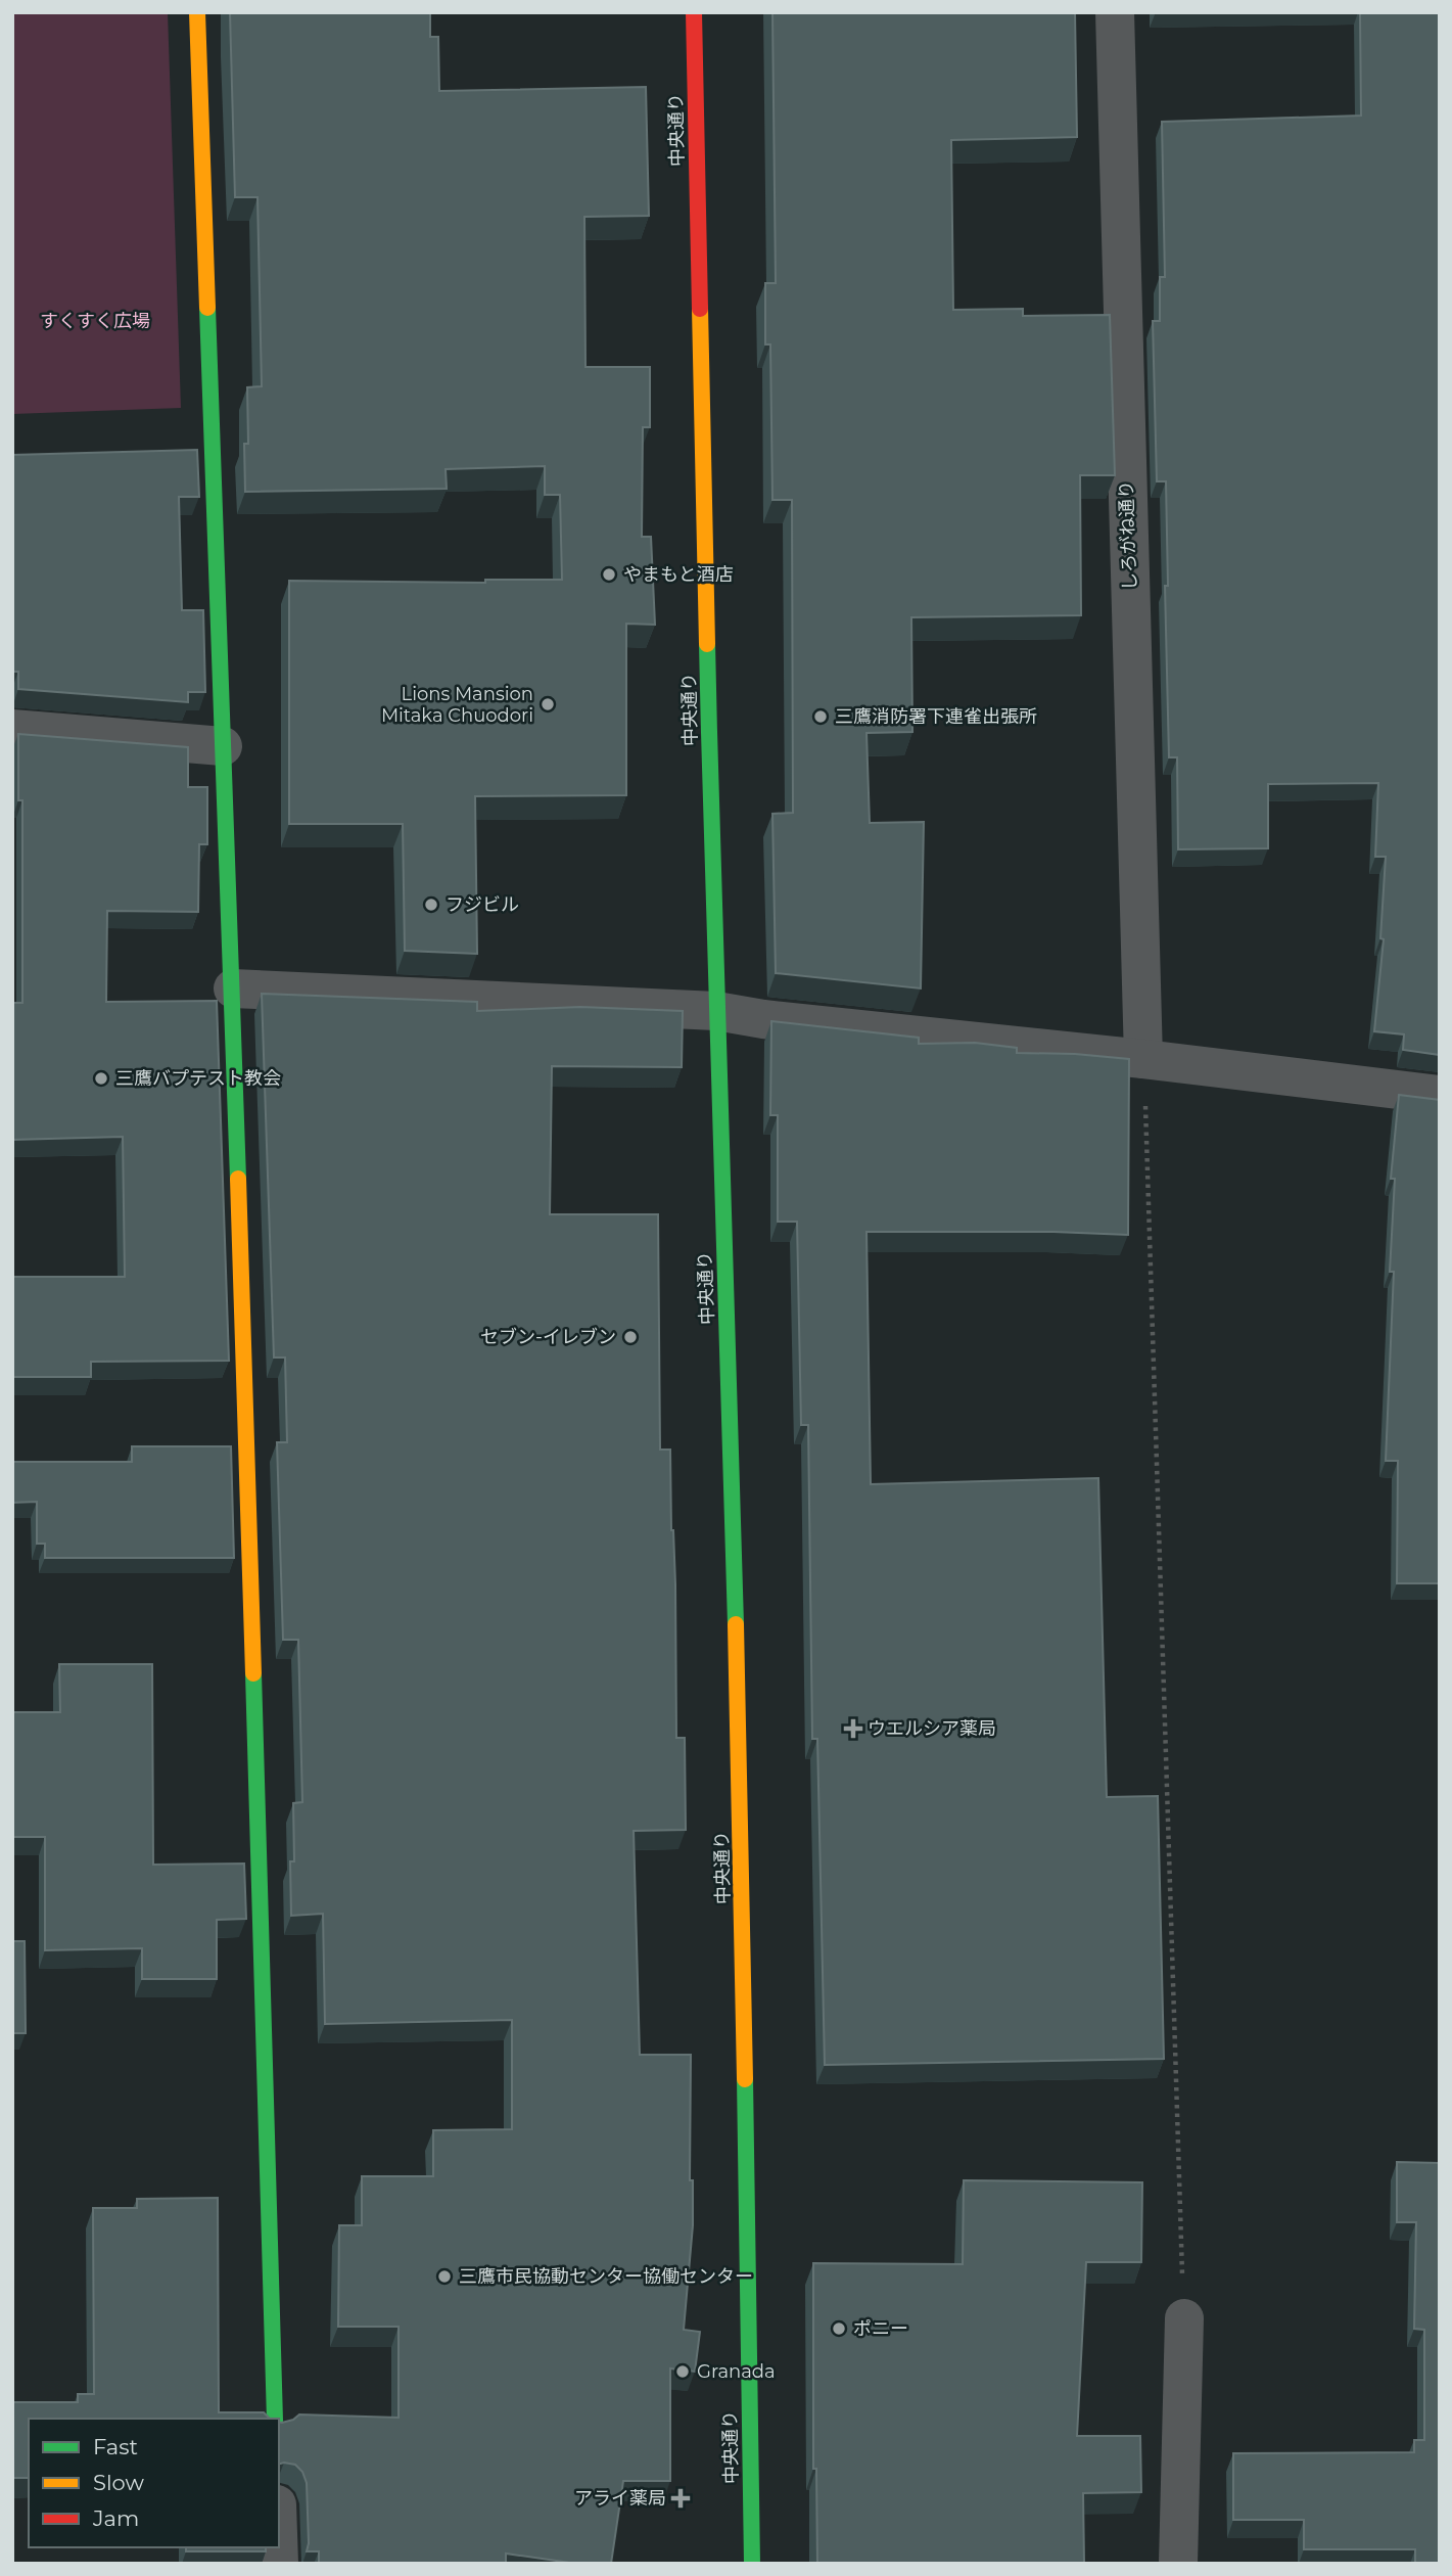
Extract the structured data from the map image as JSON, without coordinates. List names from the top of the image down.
{
  "streets": {
    "street": ["中央通り", "しろがね通り"]
  },
  "parks": ["すくすく広場"],
  "places": {
    "other": [
      "やまもと酒店",
      "Lions Mansion Mitaka Chuodori",
      "三鷹消防署下連雀出張所",
      "フジビル",
      "三鷹バプテスト教会",
      "セブン-イレブン",
      "三鷹市民協動センター協働センター",
      "ポニー",
      "Granada"
    ],
    "health": ["ウエルシア薬局", "アライ薬局"]
  },
  "legend": ["Fast", "Slow", "Jam"]
}
